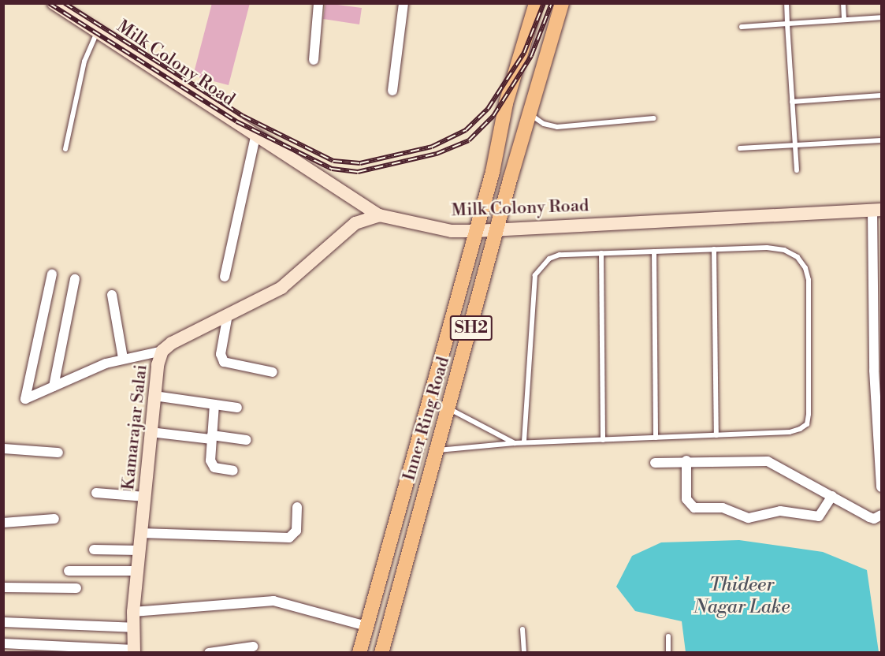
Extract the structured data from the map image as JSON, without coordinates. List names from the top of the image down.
{
  "streets": {
    "main road": [
      "Milk Colony Road",
      "SH2",
      "Inner Ring Road",
      "Kamarajar Salai"
    ]
  },
  "crossings": [
    ["Milk Colony Road", "Inner Ring Road"],
    ["Milk Colony Road", "Kamarajar Salai"]
  ],
  "water": ["Thideer Nagar Lake"]
}
